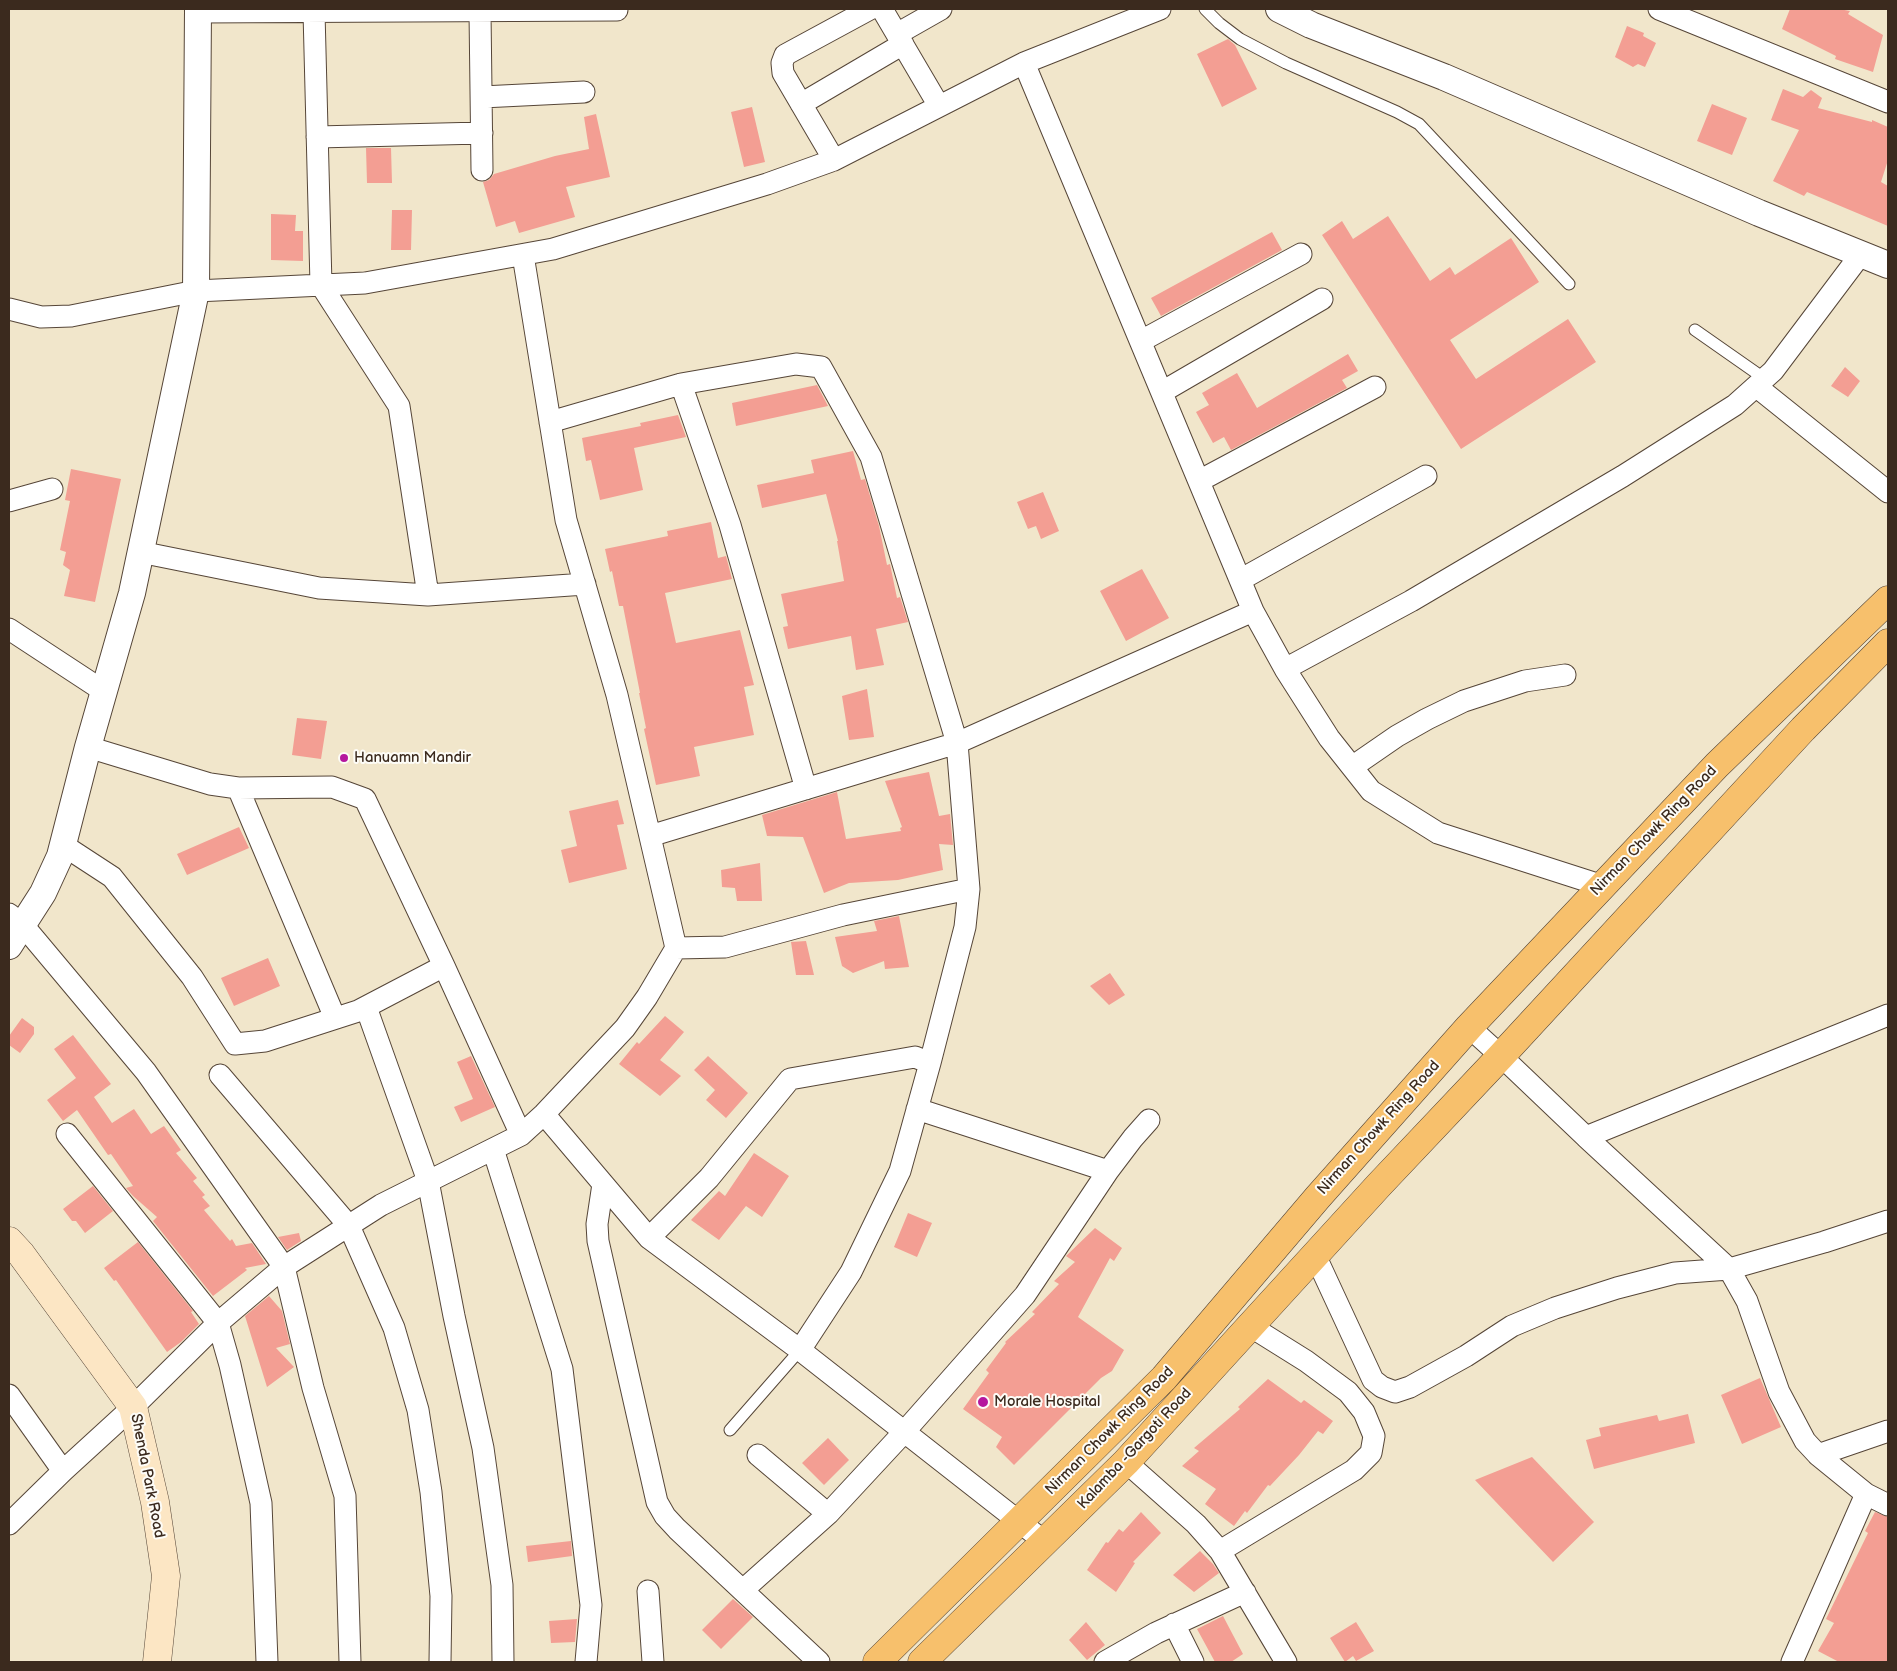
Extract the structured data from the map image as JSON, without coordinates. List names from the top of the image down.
{
  "streets": {
    "main road": ["Nirman Chowk Ring Road", "Kalamba -Gargoti Road", "Shenda Park Road"]
  },
  "places": ["Hanuamn Mandir", "Morale Hospital"]
}
